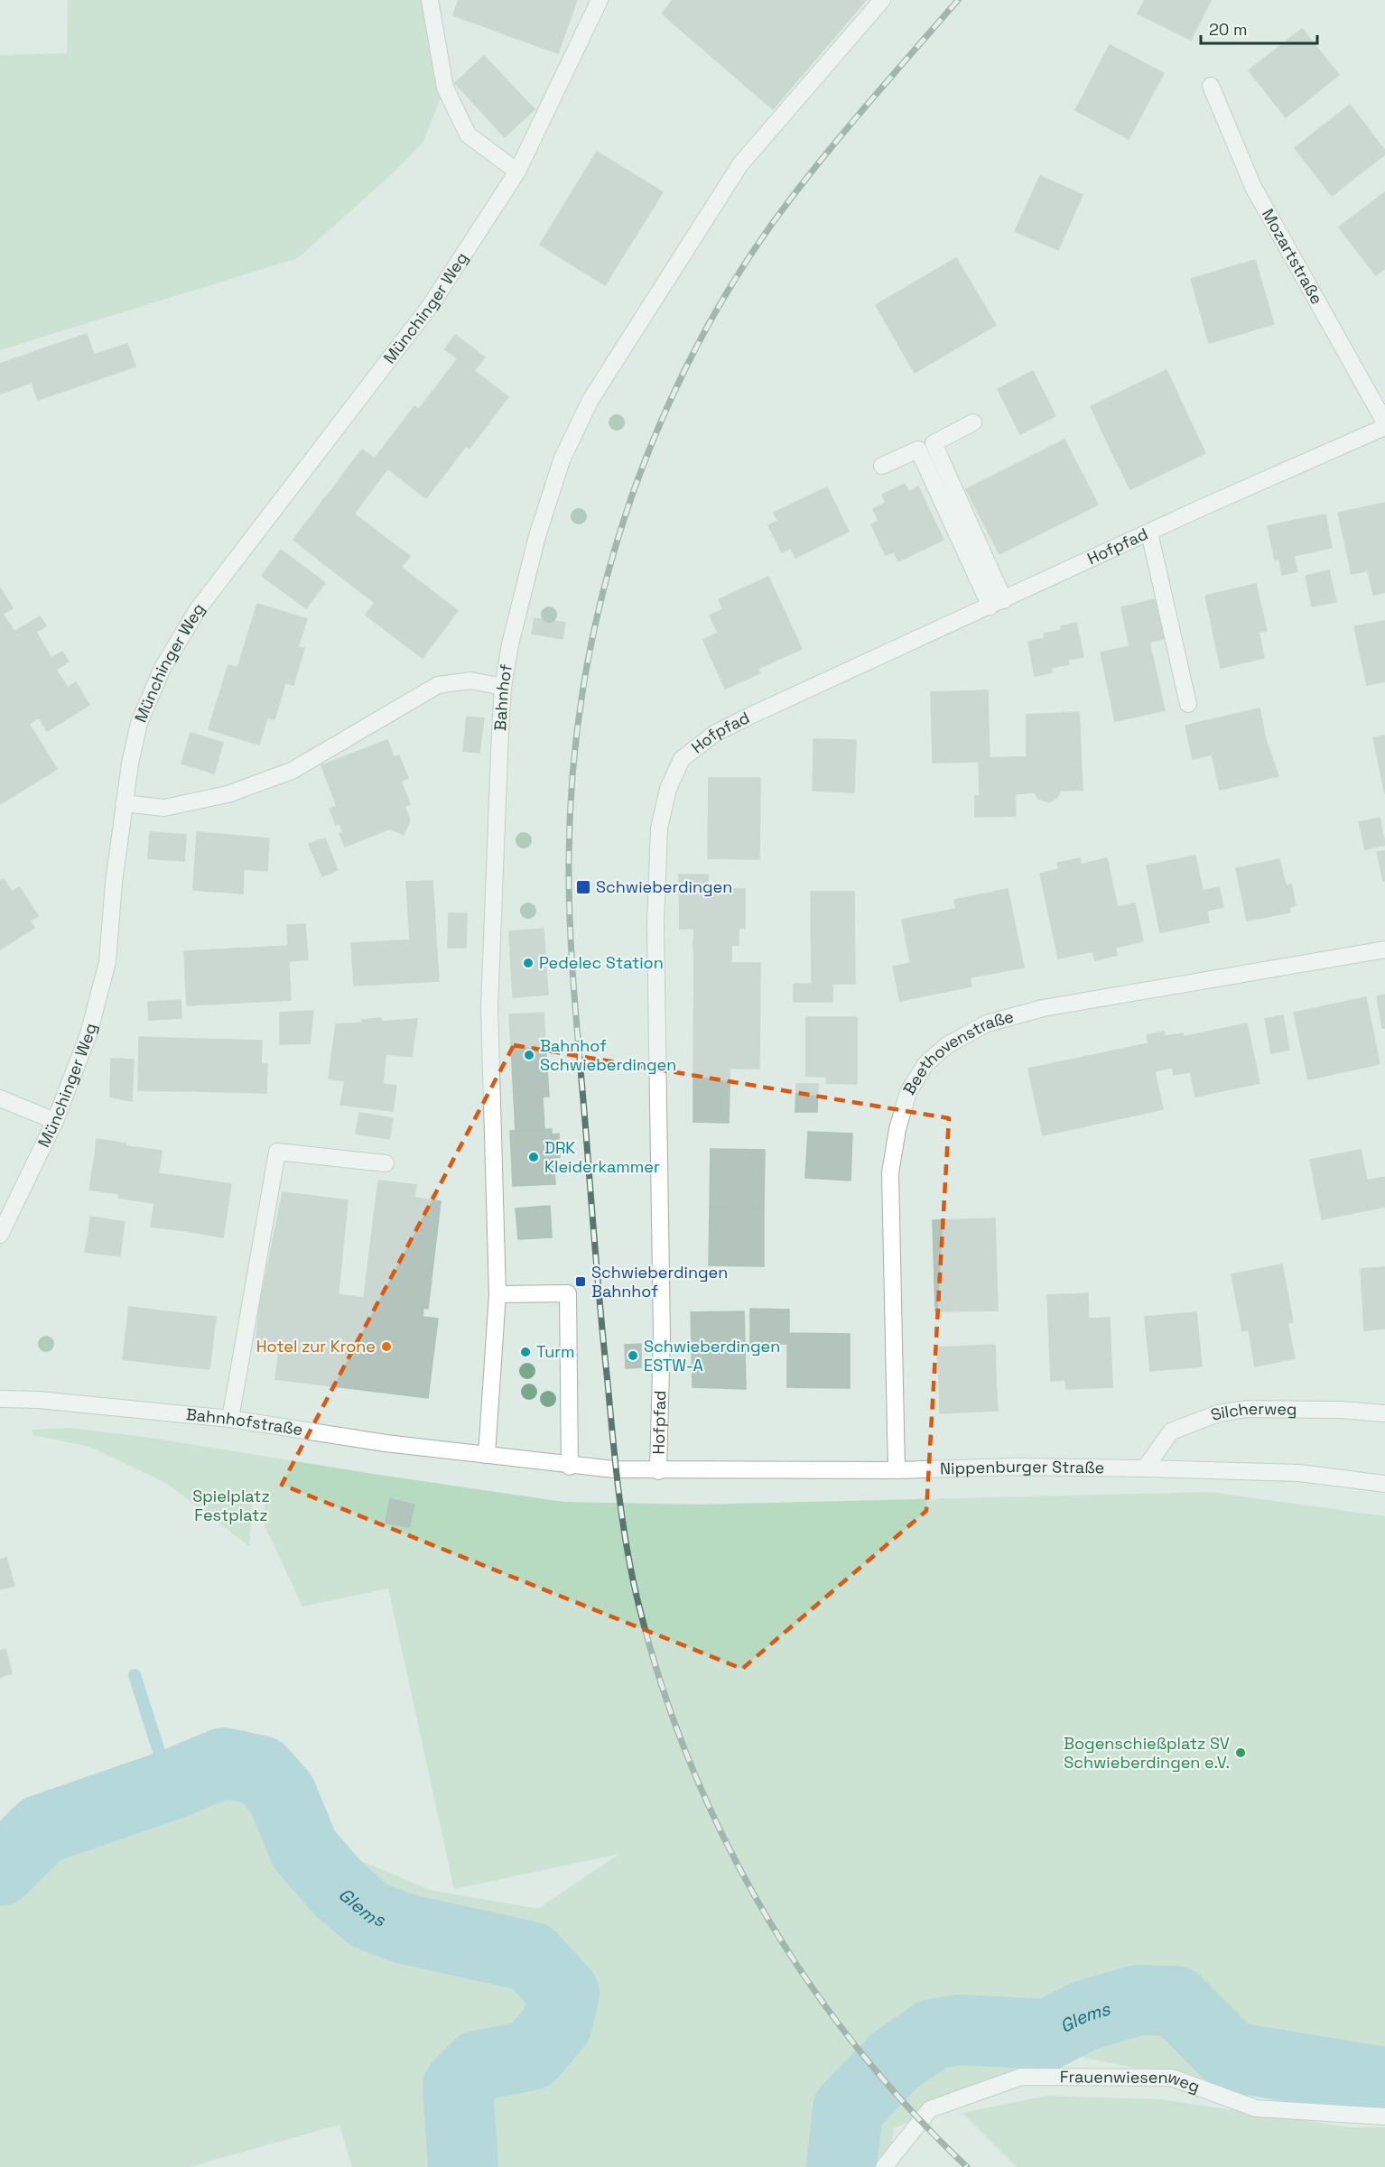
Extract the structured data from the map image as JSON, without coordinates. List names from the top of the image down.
{
  "streets": {
    "street": [
      "Mozartstraße",
      "Münchinger Weg",
      "Hofpfad",
      "Bahnhof",
      "Beethovenstraße",
      "Silcherweg",
      "Bahnhofstraße",
      "Nippenburger Straße",
      "Frauenwiesenweg"
    ]
  },
  "crossings": [
    ["Hofpfad", "Bahnhofstraße"],
    ["Hofpfad", "Nippenburger Straße"],
    ["Beethovenstraße", "Nippenburger Straße"],
    ["Silcherweg", "Nippenburger Straße"],
    ["Bahnhofstraße", "Nippenburger Straße"]
  ],
  "water": ["Glems"],
  "parks": ["Spielplatz Festplatz"],
  "places": {
    "transit": ["Schwieberdingen", "Schwieberdingen Bahnhof"],
    "other": [
      "Pedelec Station",
      "Bahnhof Schwieberdingen",
      "DRK Kleiderkammer",
      "Hotel zur Krone",
      "Turm",
      "Schwieberdingen ESTW-A",
      "Bogenschießplatz SV Schwieberdingen e.V."
    ]
  },
  "scale_bar": "20 m"
}
